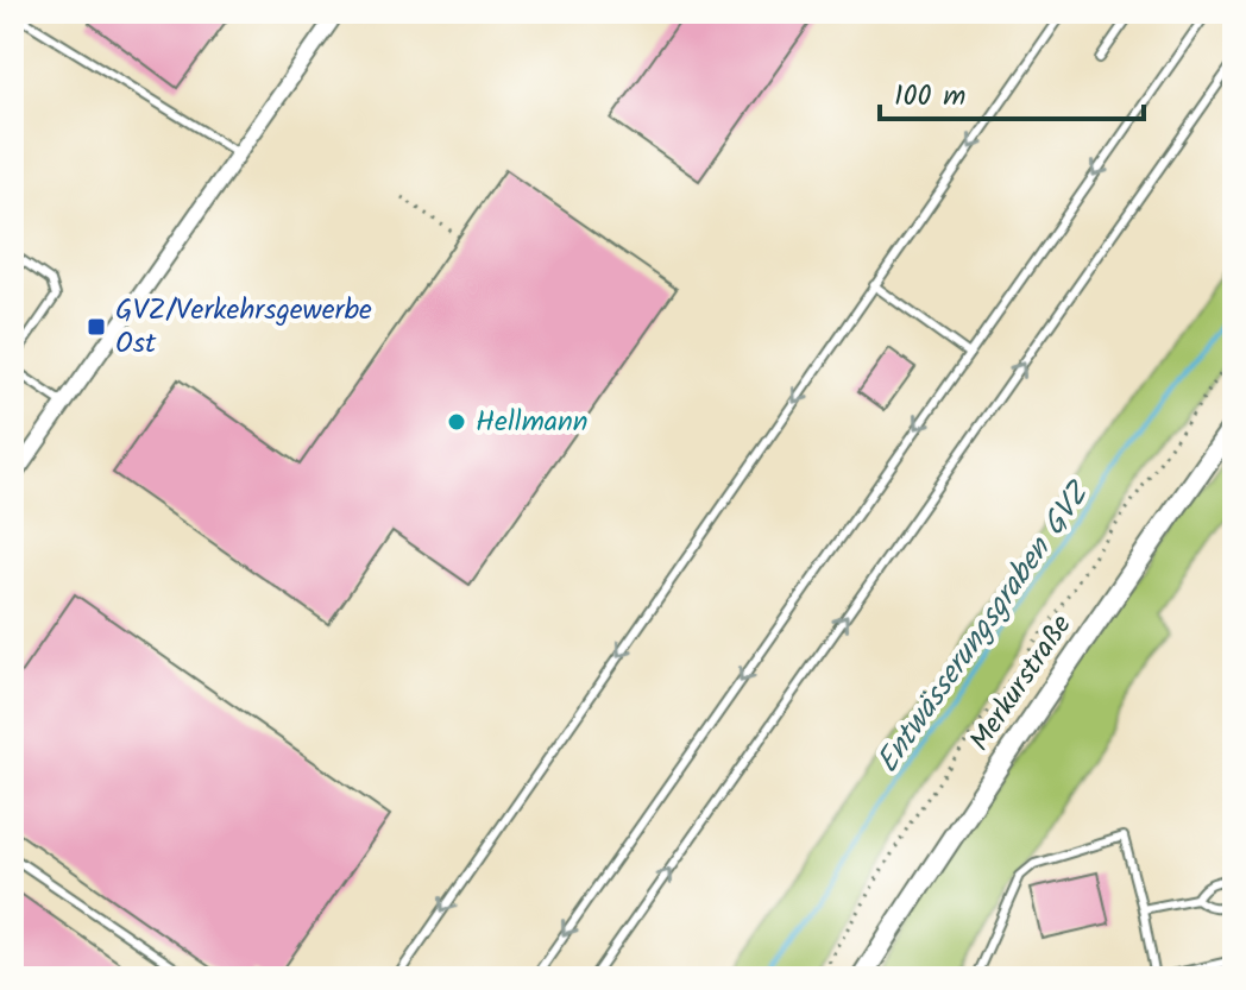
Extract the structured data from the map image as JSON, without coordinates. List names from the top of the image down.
{
  "streets": {
    "street": ["Merkurstraße"]
  },
  "water": ["Entwässerungsgraben GVZ"],
  "places": {
    "transit": ["GVZ/Verkehrsgewerbe Ost"],
    "other": ["Hellmann"]
  },
  "scale_bar": "100 m"
}
